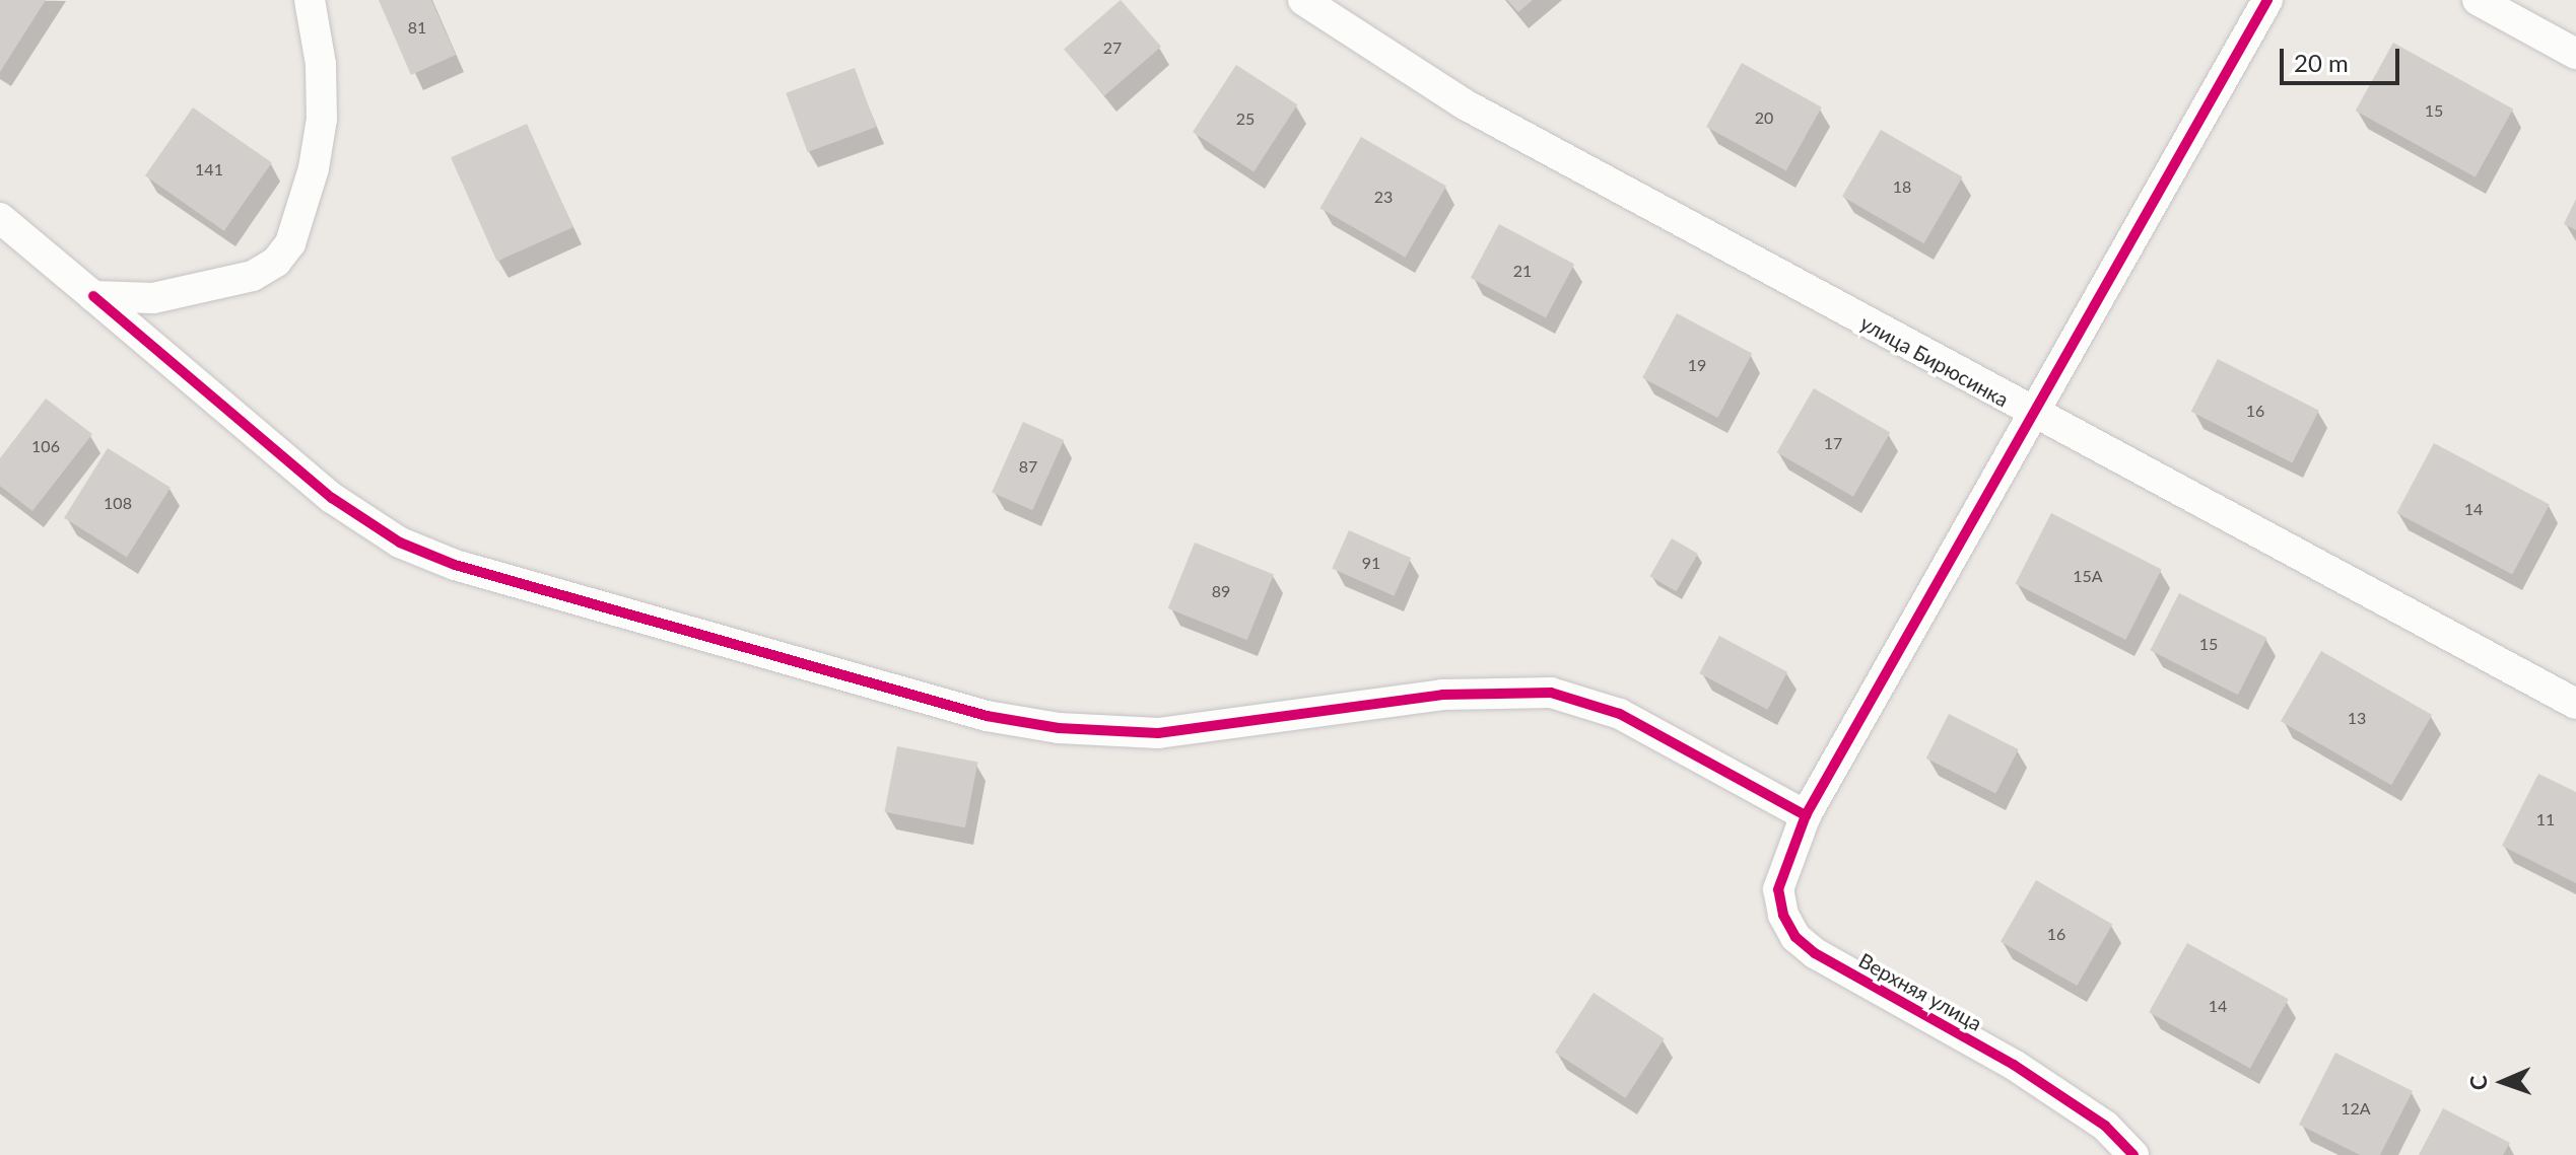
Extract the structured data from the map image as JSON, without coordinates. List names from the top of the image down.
{
  "streets": {
    "street": ["улица Бирюсинка", "Верхняя улица"]
  },
  "crossings": [
    ["улица Бирюсинка", "Верхняя улица"]
  ],
  "house_numbers": [
    "81",
    "27",
    "15",
    "20",
    "25",
    "141",
    "18",
    "23",
    "21",
    "19",
    "16",
    "17",
    "106",
    "87",
    "108",
    "14",
    "91",
    "15А",
    "89",
    "15",
    "13",
    "11",
    "16",
    "14",
    "12А"
  ],
  "scale_bar": "20 m",
  "north": "left"
}
